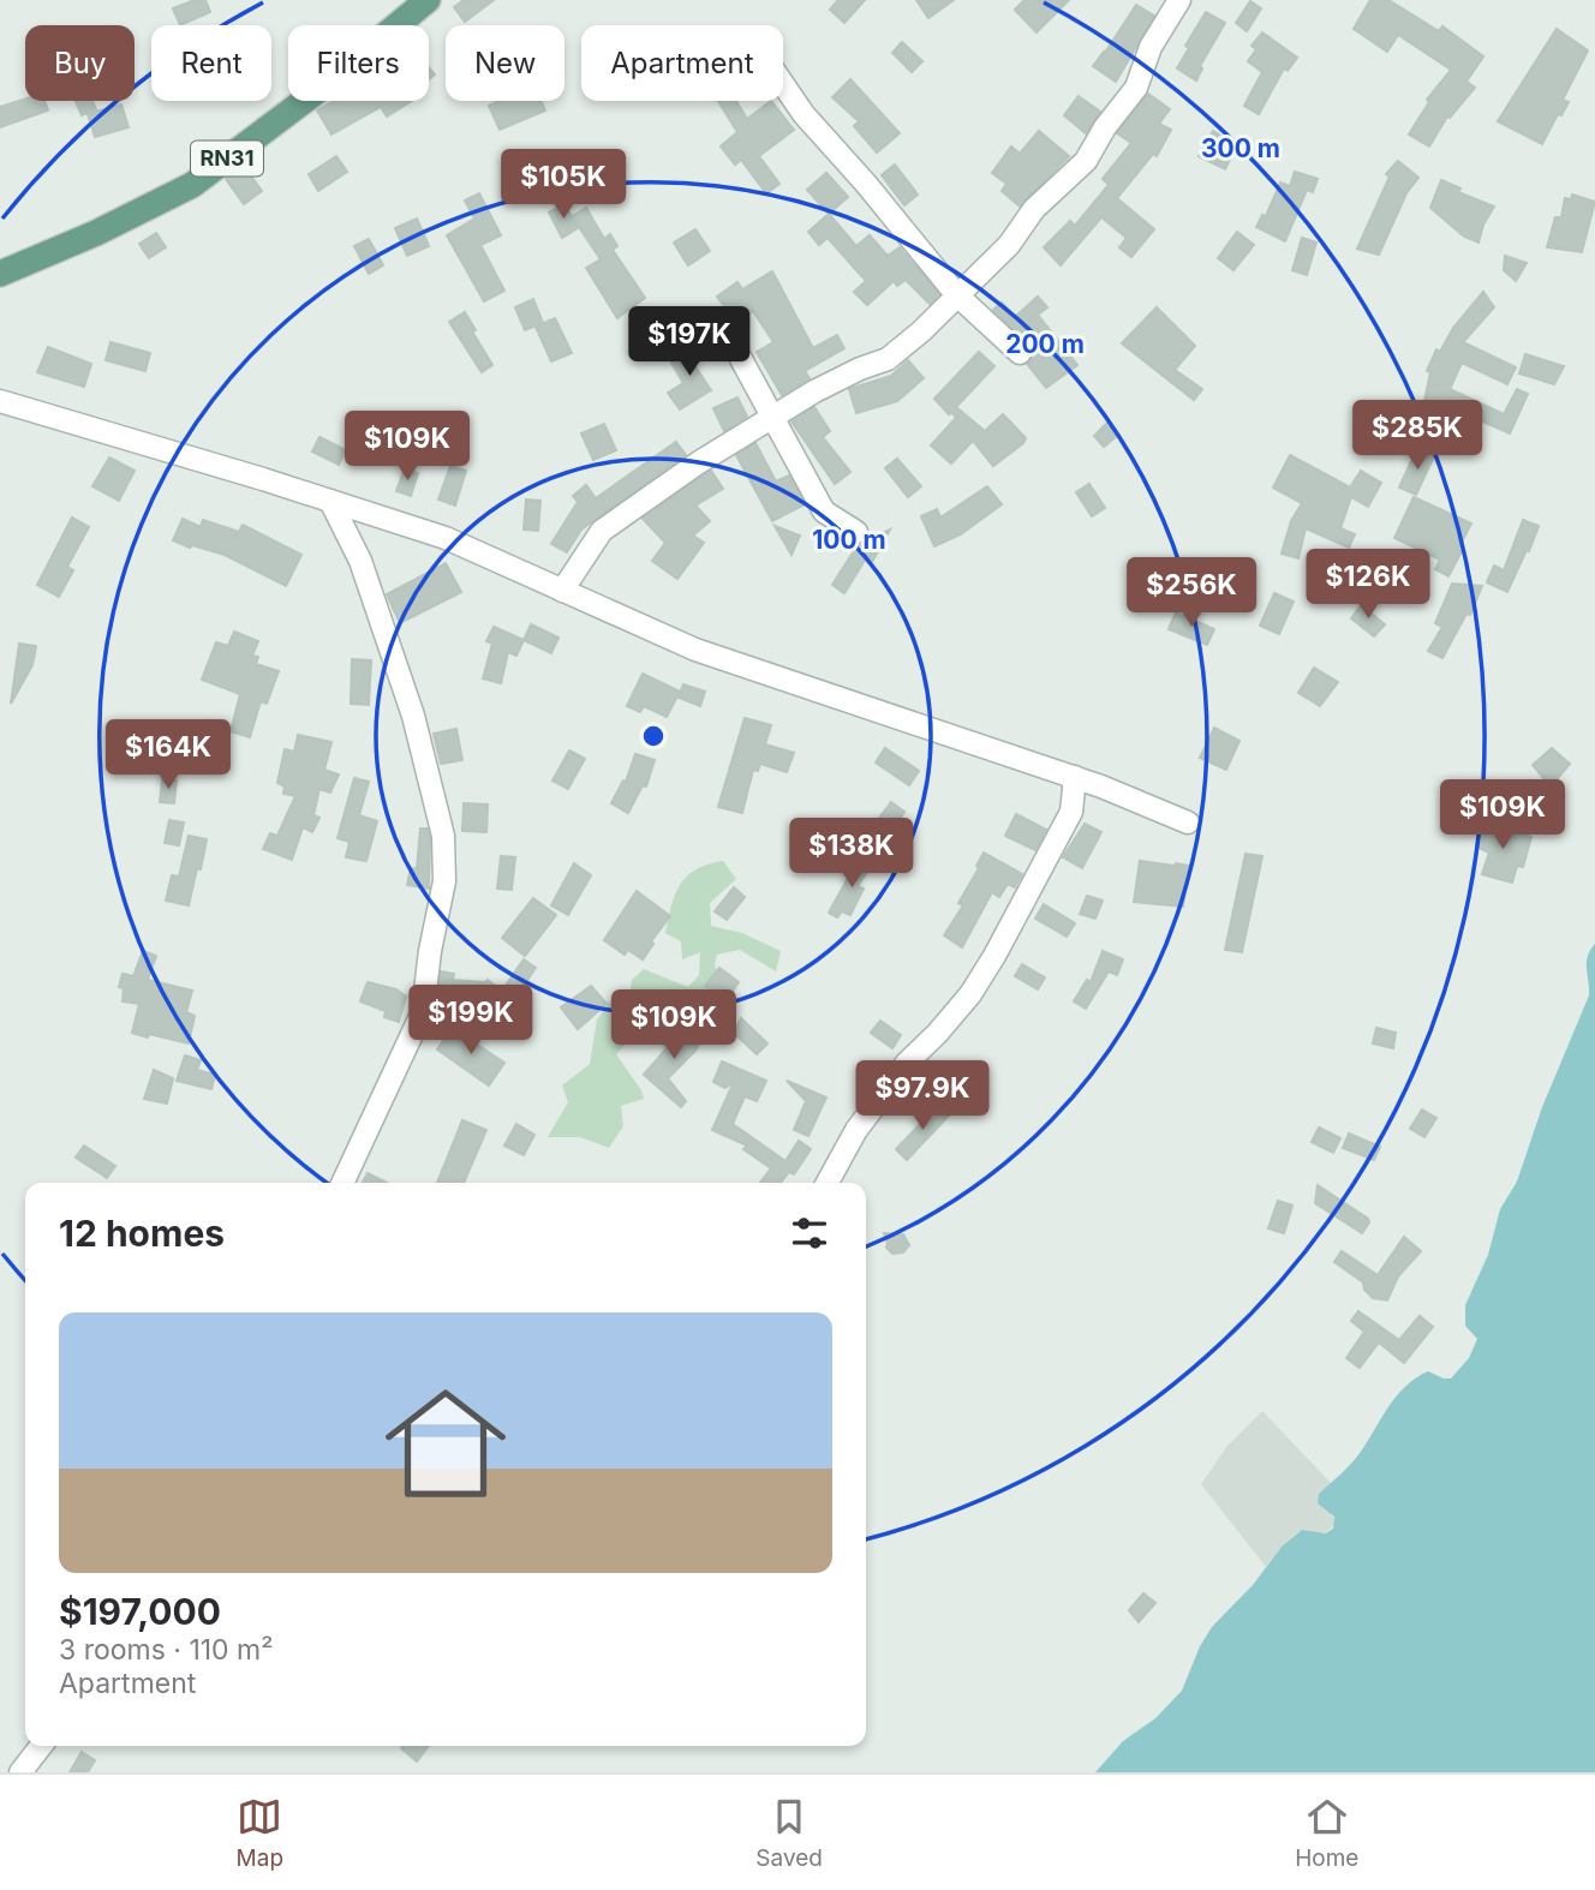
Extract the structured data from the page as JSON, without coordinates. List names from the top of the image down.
{
  "streets": {
    "main road": ["RN31"]
  },
  "page": {
    "chip": [
      "Buy",
      "Rent",
      "Filters",
      "New",
      "Apartment"
    ],
    "price": [
      "$105K",
      "$197K",
      "$285K",
      "$109K",
      "$126K",
      "$256K",
      "$164K",
      "$109K",
      "$138K",
      "$199K",
      "$109K",
      "$97.9K"
    ],
    "heading": "12 homes",
    "list": [
      {
        "name": "$197,000",
        "note": "3 rooms · 110 m² · Apartment"
      }
    ],
    "tabs": ["Map", "Saved", "Home"]
  },
  "rings": ["300 m", "200 m", "100 m"]
}
